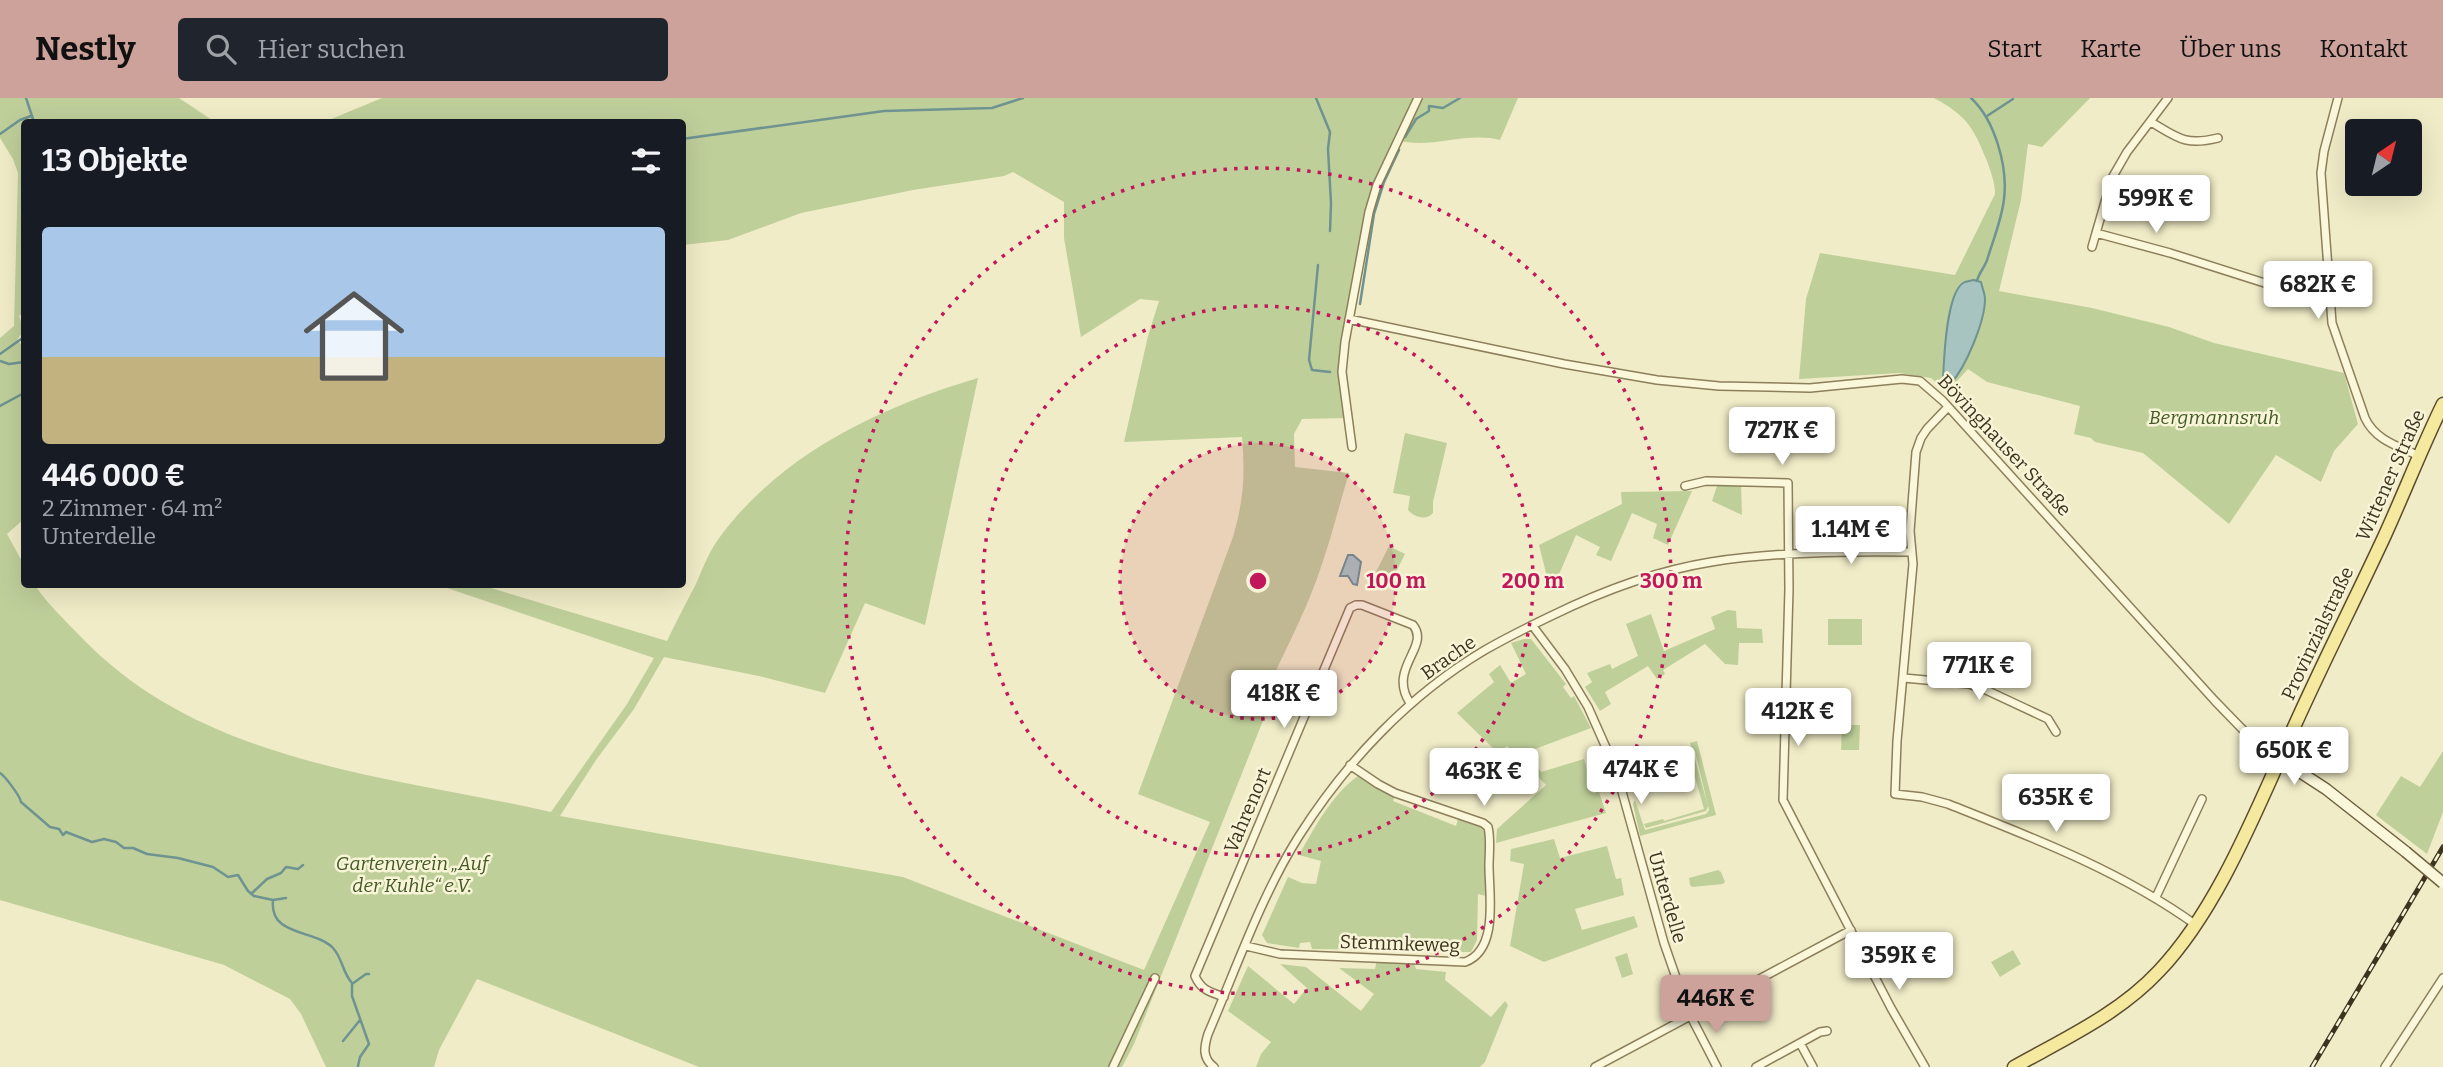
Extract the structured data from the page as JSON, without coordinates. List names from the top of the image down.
{
  "streets": {
    "main road": ["Bövinghauser Straße", "Wittener Straße", "Provinzialstraße"],
    "street": [
      "Brache",
      "Vahrenort",
      "Unterdelle",
      "Stemmkeweg"
    ]
  },
  "crossings": [
    ["Bövinghauser Straße", "Provinzialstraße"],
    ["Wittener Straße", "Provinzialstraße"],
    ["Brache", "Vahrenort"],
    ["Brache", "Unterdelle"],
    ["Brache", "Stemmkeweg"]
  ],
  "parks": ["Bergmannsruh", "Gartenverein „Auf der Kuhle“ e.V."],
  "north": "top right",
  "page": {
    "header": "Nestly",
    "search": "Hier suchen",
    "nav": [
      "Start",
      "Karte",
      "Über uns",
      "Kontakt"
    ],
    "heading": "13 Objekte",
    "price": [
      "599K €",
      "682K €",
      "727K €",
      "1.14M €",
      "771K €",
      "418K €",
      "412K €",
      "650K €",
      "474K €",
      "463K €",
      "635K €",
      "359K €",
      "446K €"
    ],
    "list": [
      {
        "name": "446 000 €",
        "note": "2 Zimmer · 64 m² · Unterdelle"
      }
    ]
  },
  "rings": ["100 m", "200 m", "300 m"]
}
